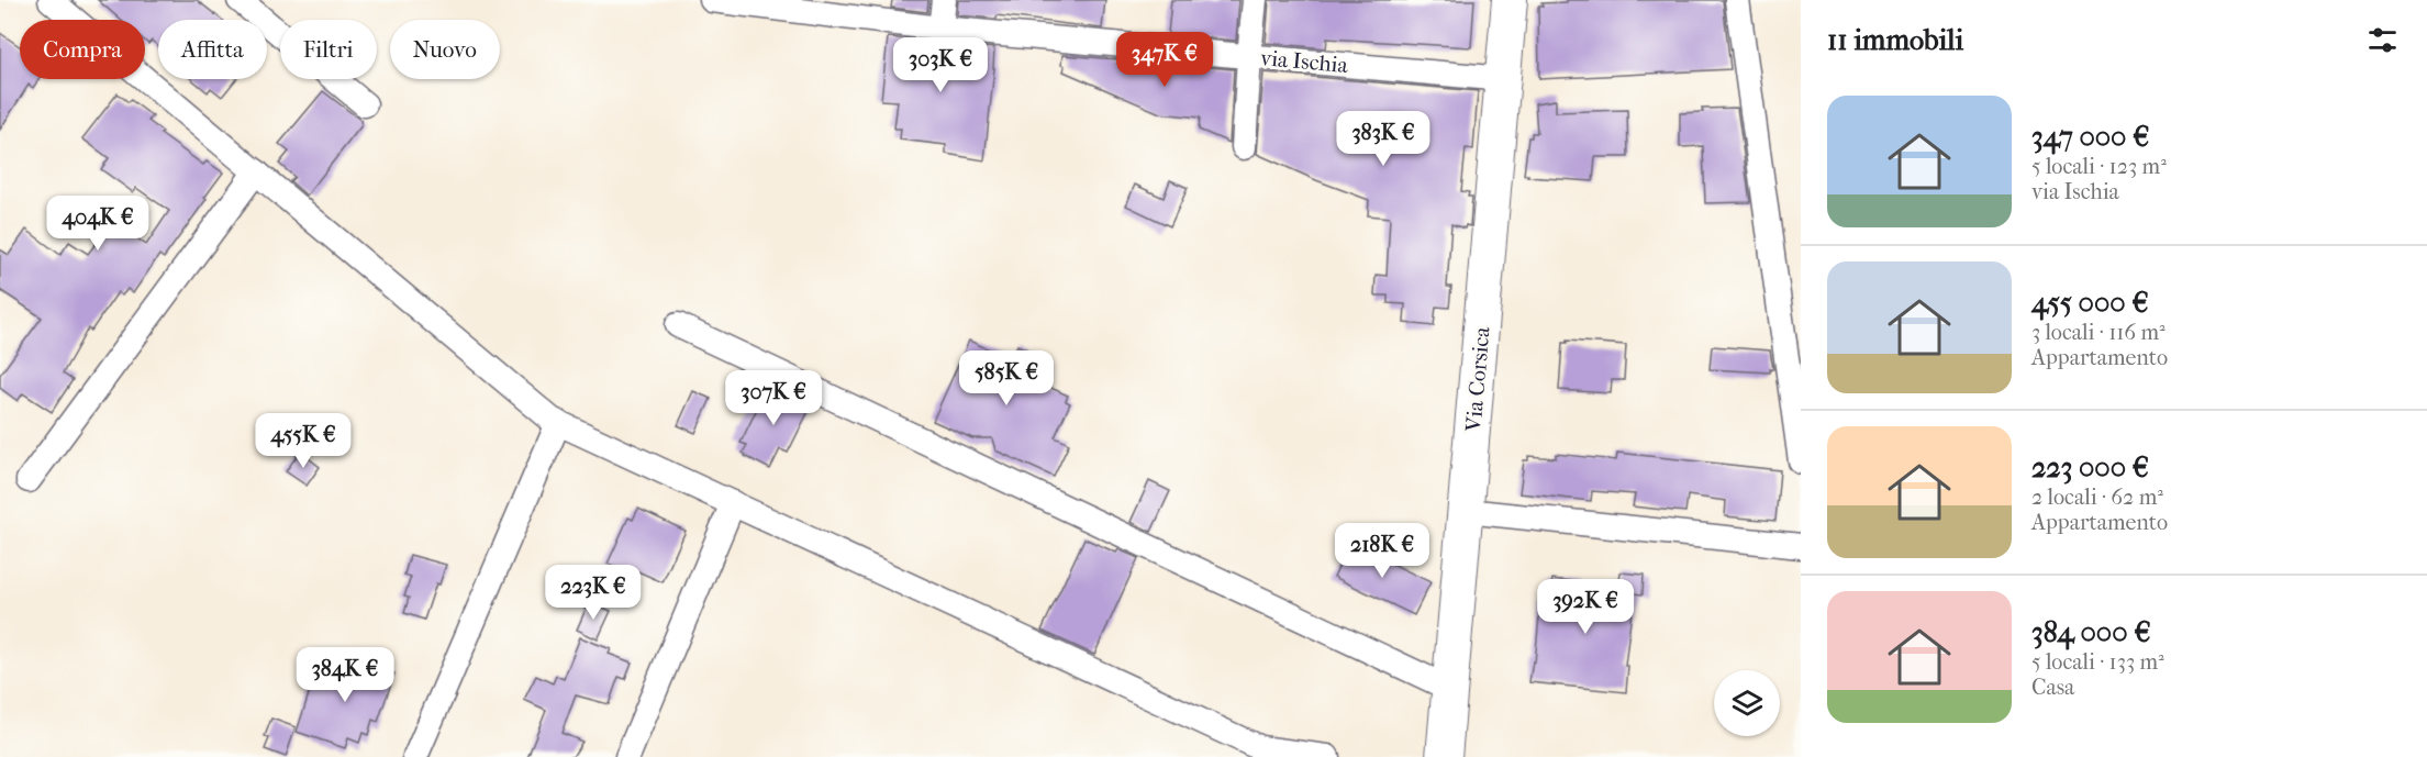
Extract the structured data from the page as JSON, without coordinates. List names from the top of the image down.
{
  "streets": {
    "main road": ["Via Corsica"],
    "street": ["via Ischia"]
  },
  "crossings": [
    ["via Ischia", "Via Corsica"]
  ],
  "page": {
    "heading": "11 immobili",
    "chip": [
      "Compra",
      "Affitta",
      "Filtri",
      "Nuovo"
    ],
    "price": [
      "347K €",
      "303K €",
      "383K €",
      "404K €",
      "585K €",
      "307K €",
      "455K €",
      "218K €",
      "223K €",
      "392K €",
      "384K €"
    ],
    "list": [
      {
        "name": "347 000 €",
        "note": "5 locali · 123 m² · via Ischia"
      },
      {
        "name": "455 000 €",
        "note": "3 locali · 116 m² · Appartamento"
      },
      {
        "name": "223 000 €",
        "note": "2 locali · 62 m² · Appartamento"
      },
      {
        "name": "384 000 €",
        "note": "5 locali · 133 m² · Casa"
      }
    ]
  }
}
